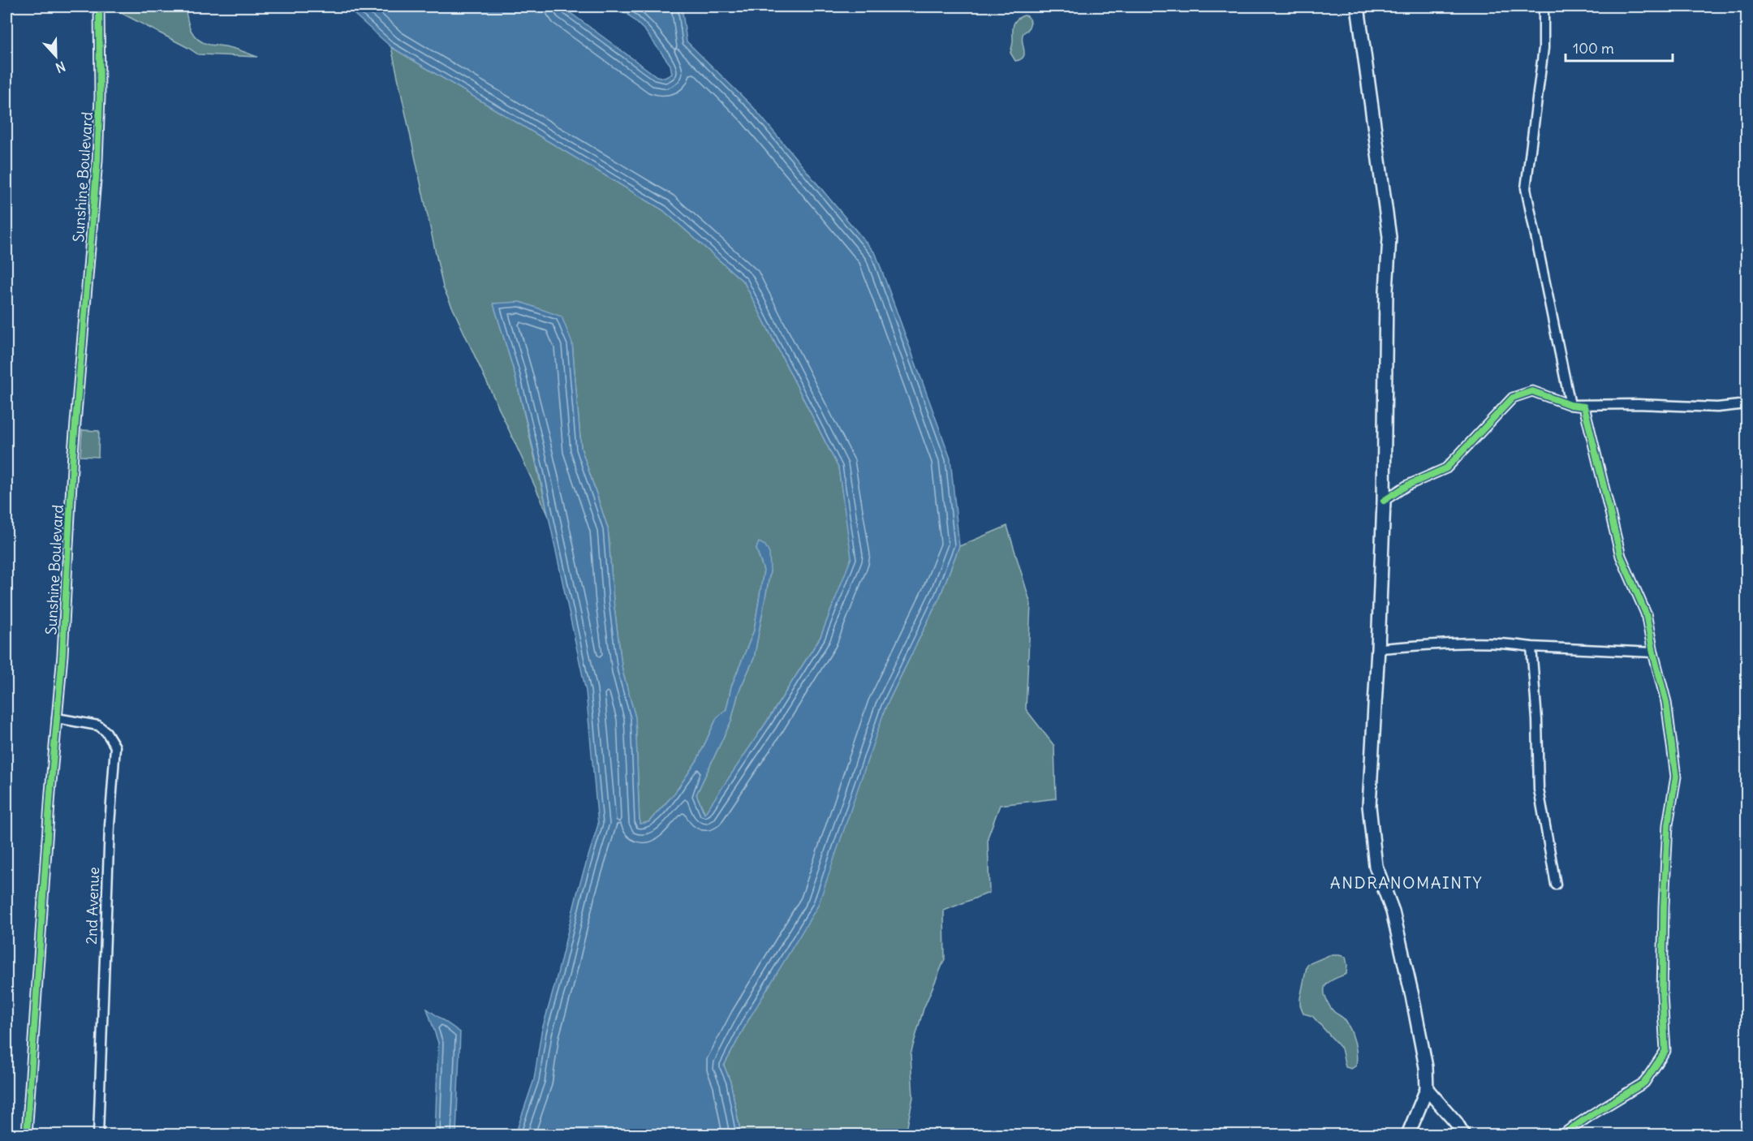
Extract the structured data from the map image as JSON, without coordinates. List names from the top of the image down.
{
  "streets": {
    "street": ["Sunshine Boulevard", "2nd Avenue"]
  },
  "crossings": [
    ["Sunshine Boulevard", "2nd Avenue"]
  ],
  "districts": ["ANDRANOMAINTY"],
  "scale_bar": "100 m",
  "north": "bottom"
}
